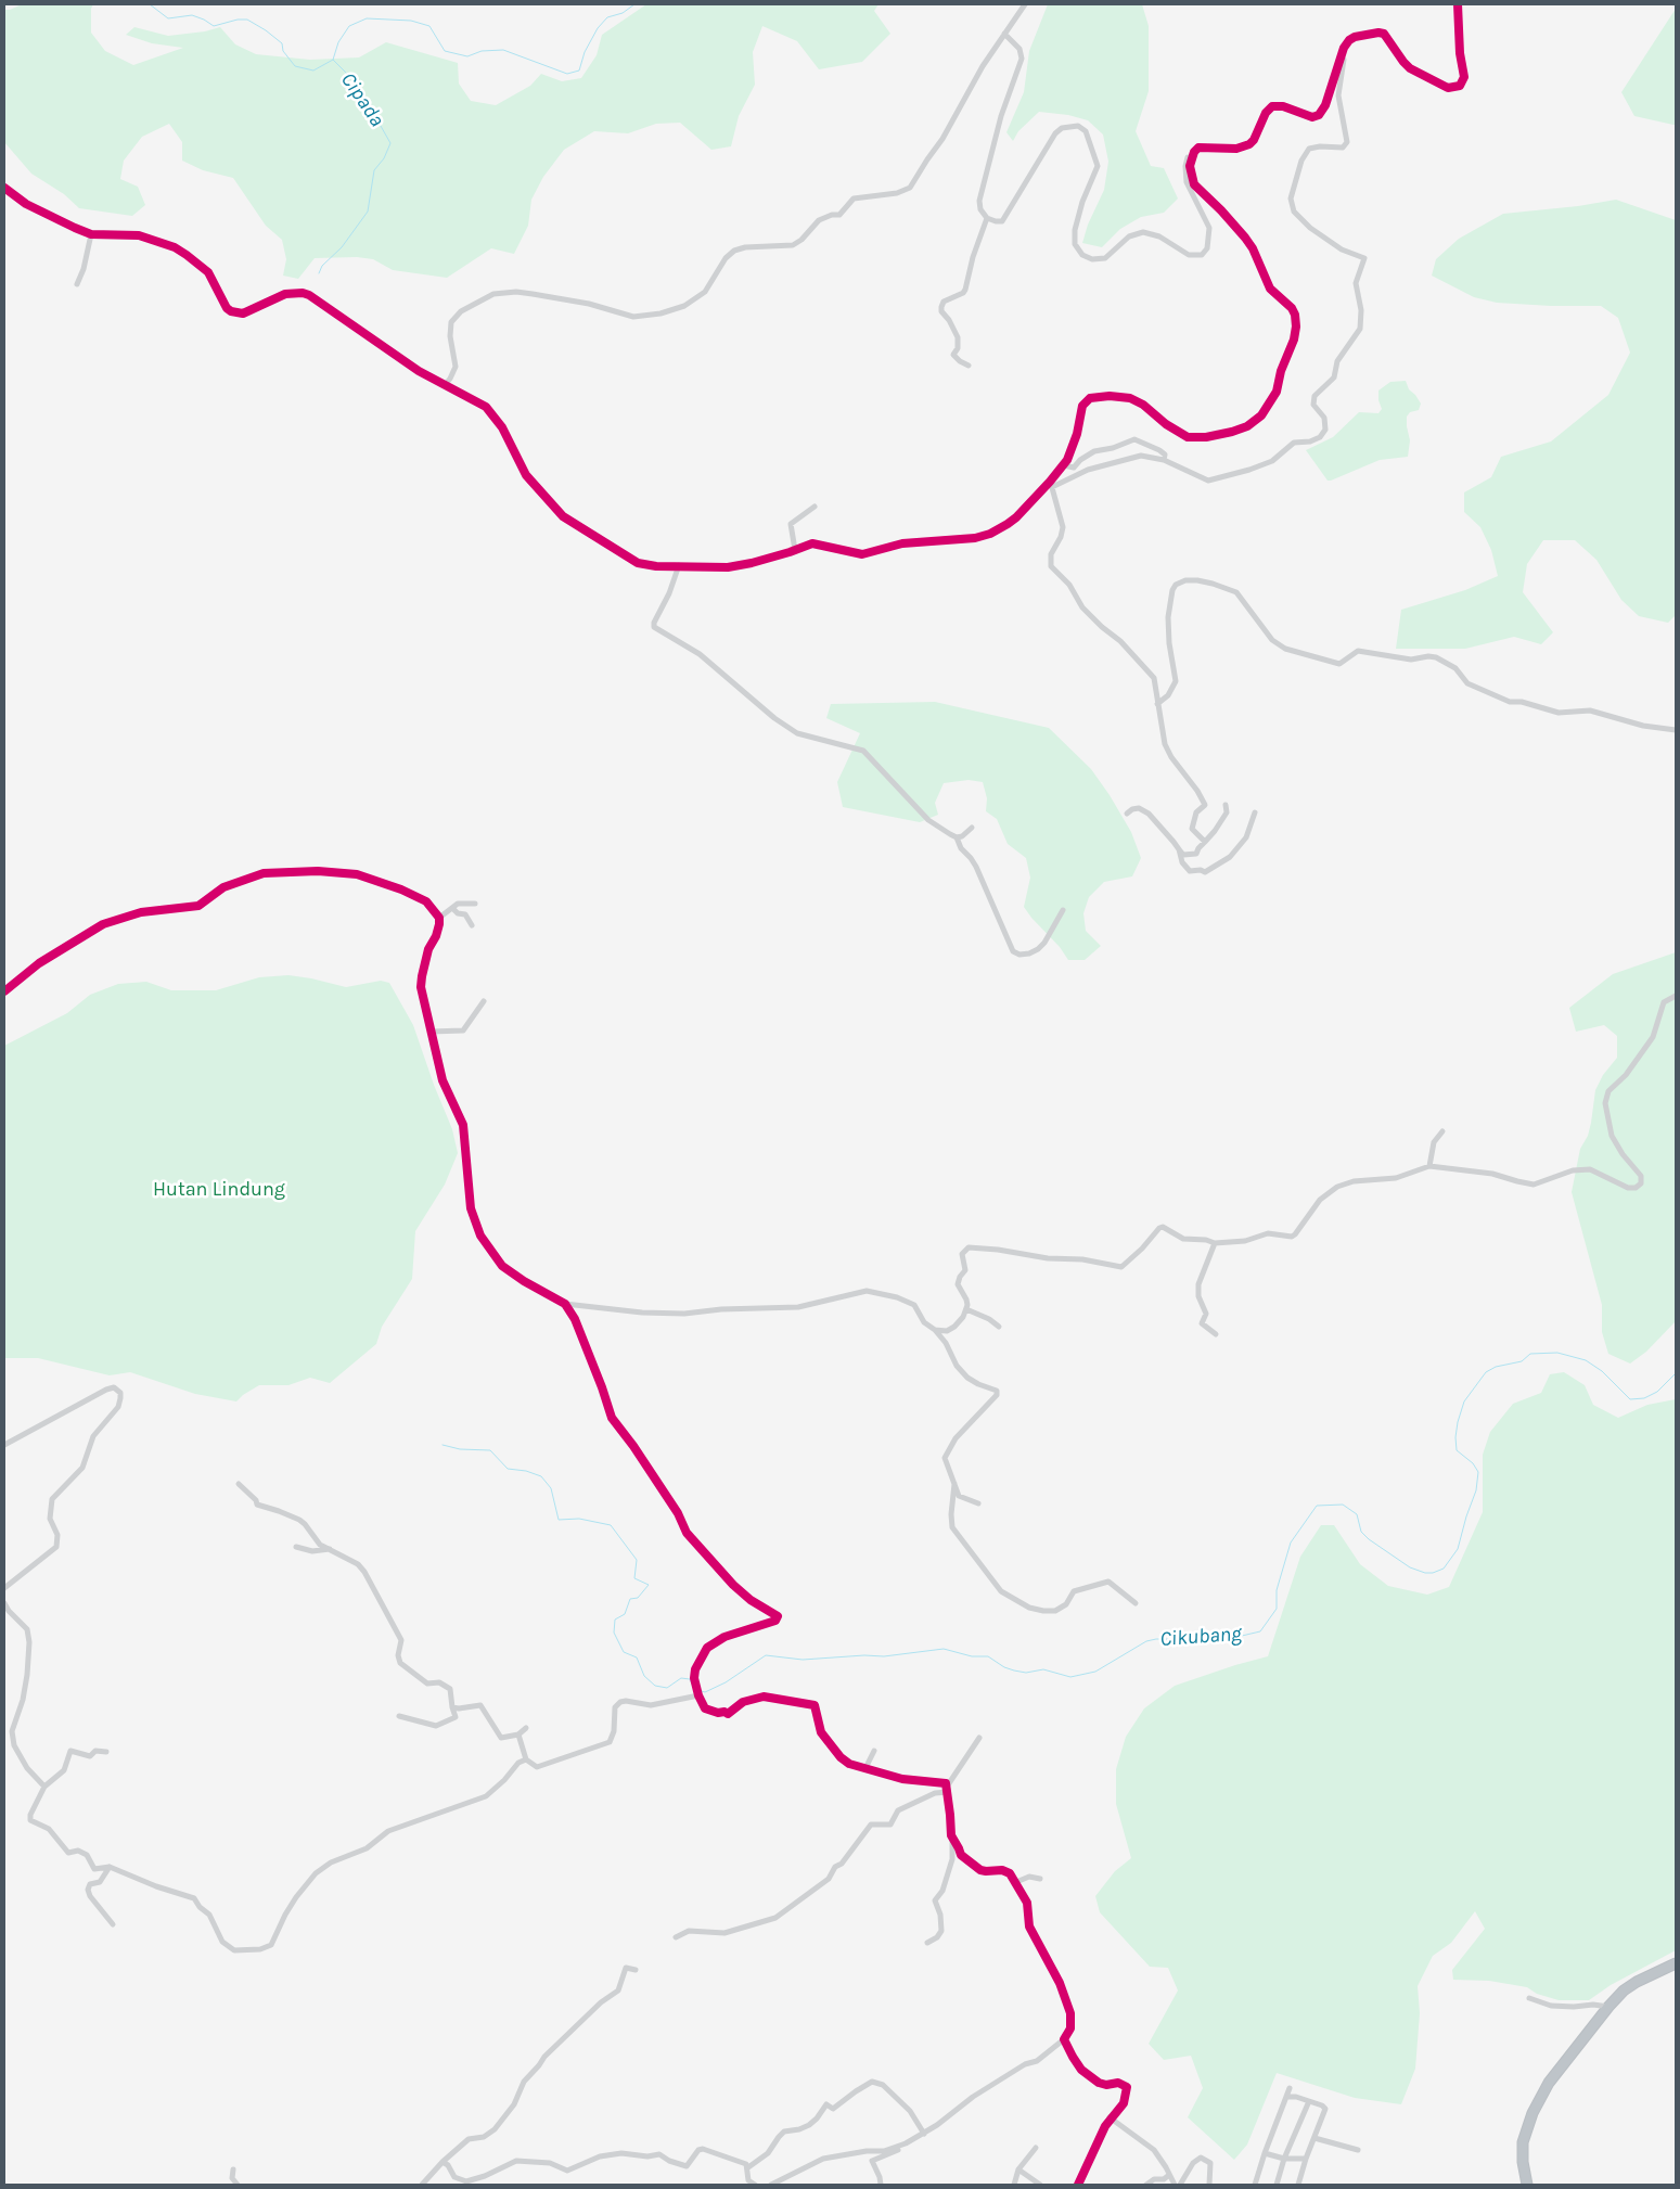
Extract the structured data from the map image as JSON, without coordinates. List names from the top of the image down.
{
  "water": ["Cipada", "Cikubang"],
  "parks": ["Hutan Lindung"]
}
